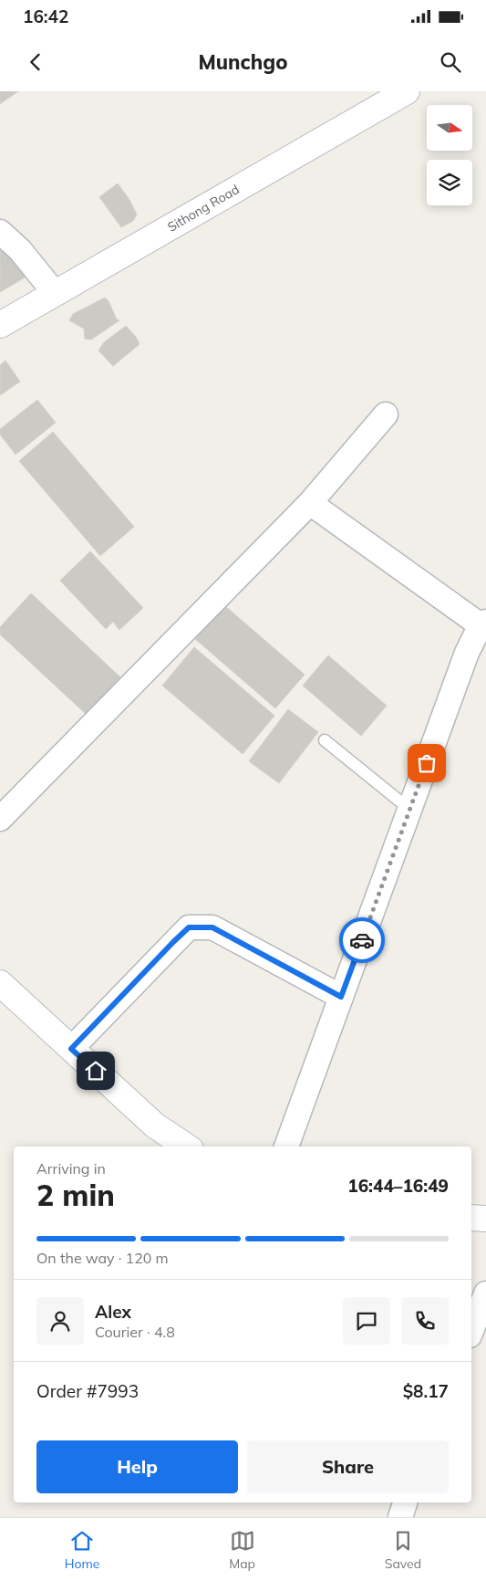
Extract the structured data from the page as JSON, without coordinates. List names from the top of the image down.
{
  "streets": {
    "main road": ["Sithong Road"]
  },
  "north": "right",
  "page": {
    "status": "16:42",
    "header": "Munchgo",
    "heading": ["2 min", "Arriving in", "16:44–16:49"],
    "panel": [
      "Alex",
      "Courier · 4.8",
      "Order #7993",
      "$8.17"
    ],
    "bar": "On the way · 120 m",
    "buttons": ["Help", "Share"],
    "tabs": ["Home", "Map", "Saved"]
  }
}
